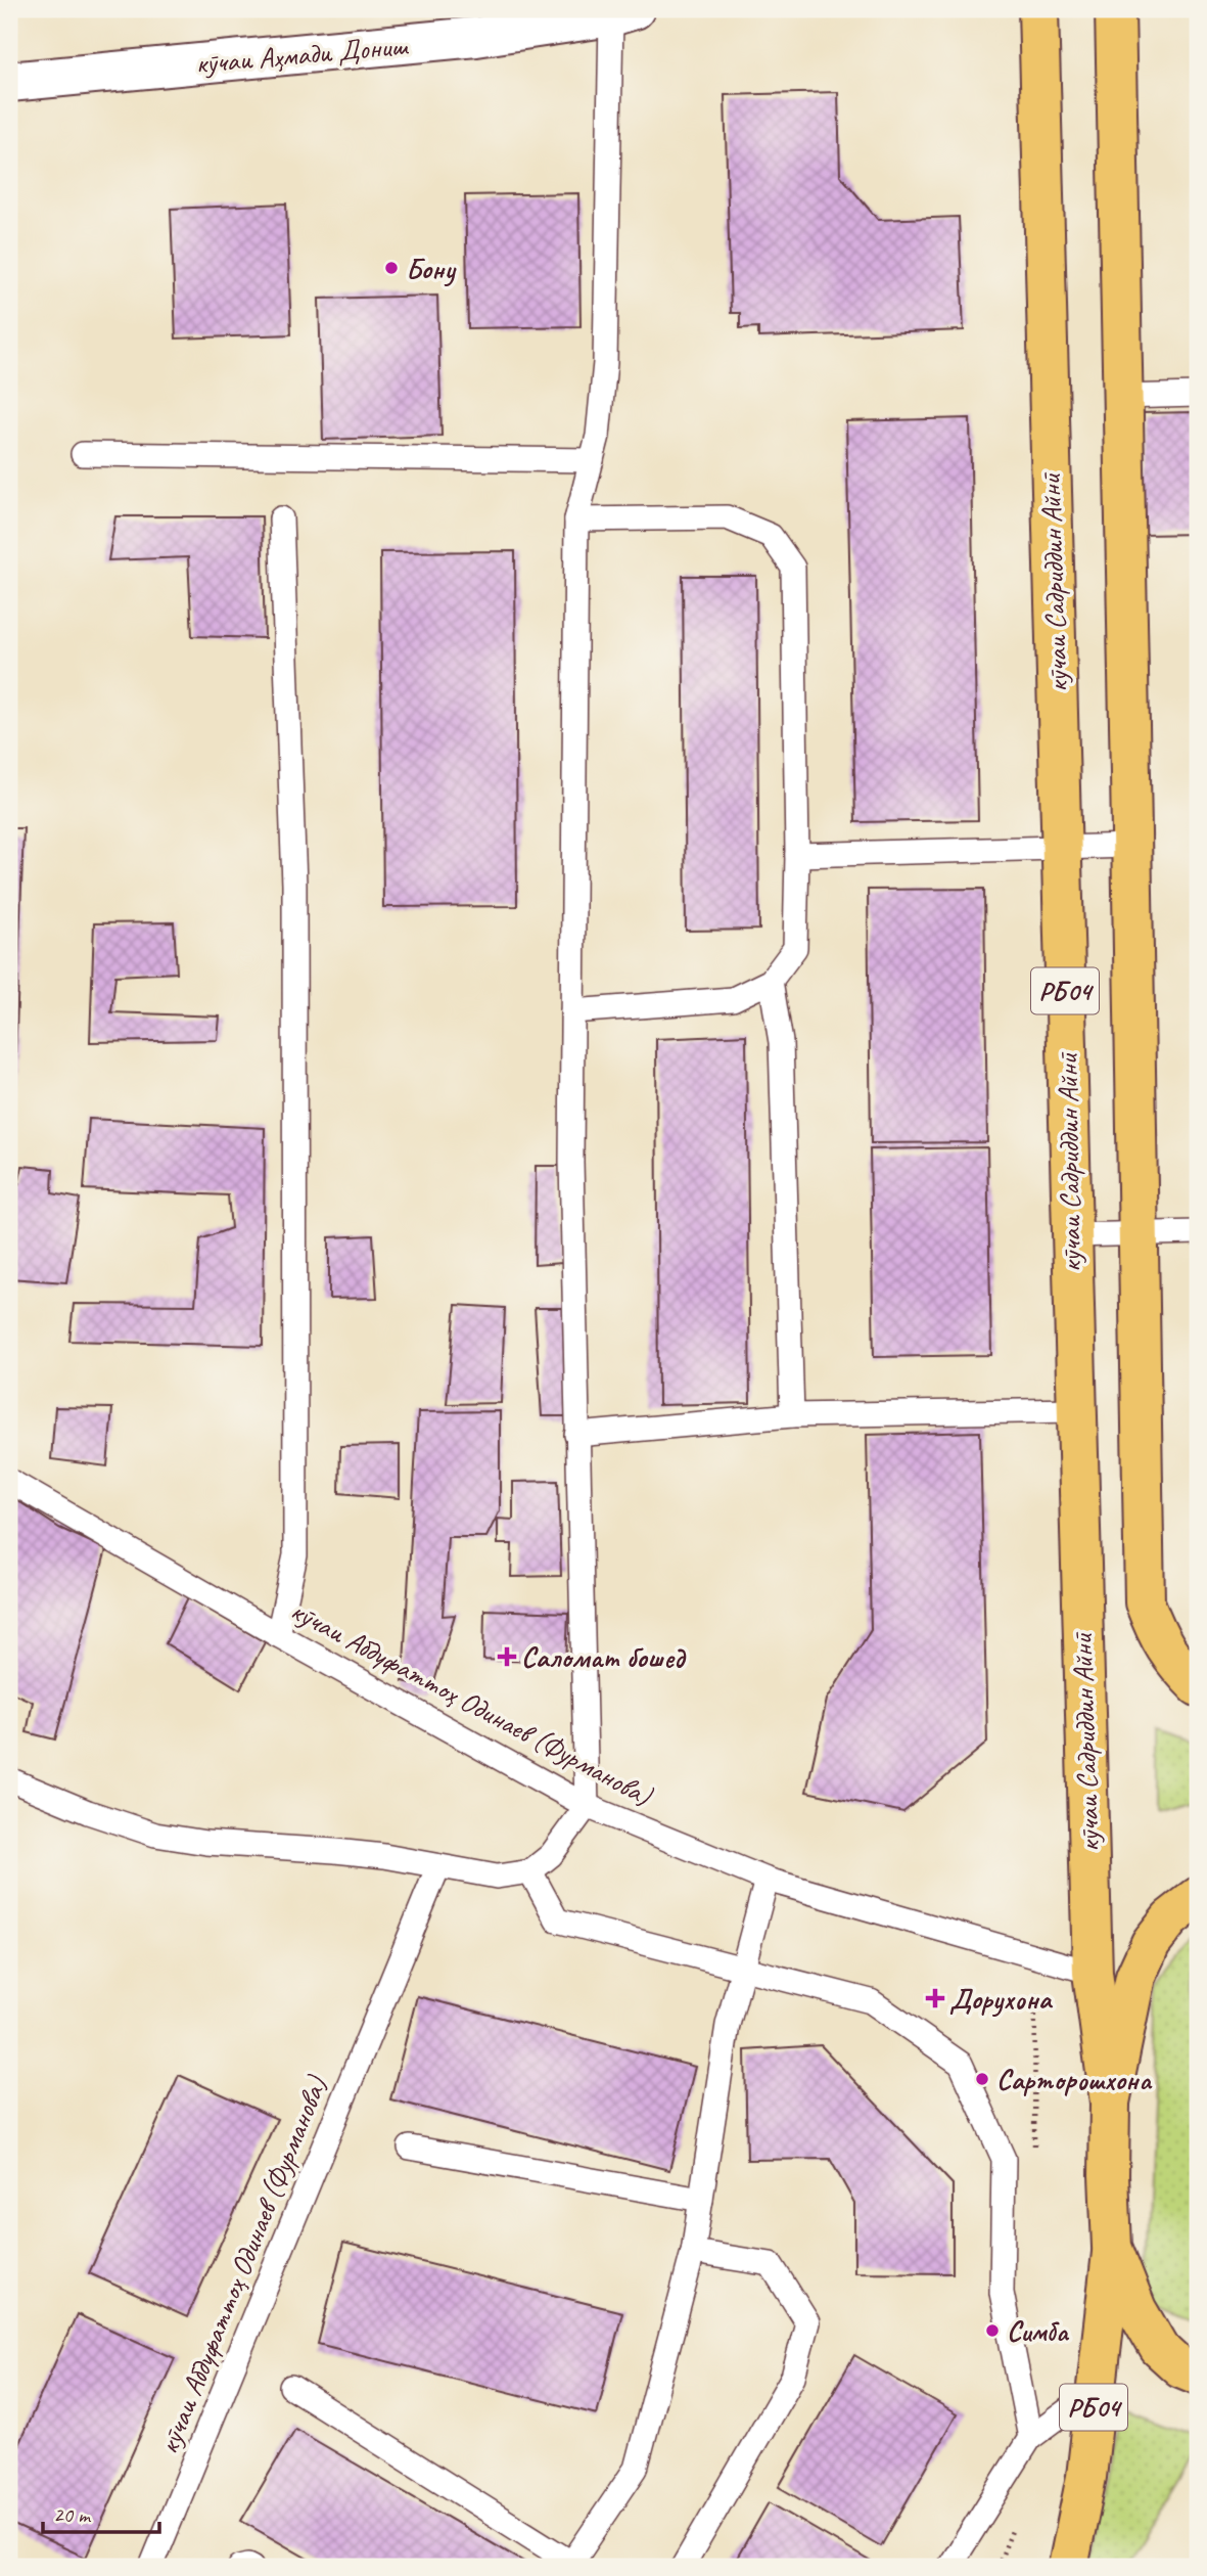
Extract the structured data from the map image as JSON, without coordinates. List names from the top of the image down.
{
  "streets": {
    "highway": ["кӯчаи Садриддин Айнӣ", "РБ04"],
    "street": ["кӯчаи Аҳмади Дониш"],
    "lane": ["кӯчаи Абдуфаттоҳ Одинаев (Фурманова)"]
  },
  "crossings": [
    ["кӯчаи Садриддин Айнӣ", "РБ04"],
    ["кӯчаи Садриддин Айнӣ", "кӯчаи Абдуфаттоҳ Одинаев (Фурманова)"],
    ["РБ04", "кӯчаи Абдуфаттоҳ Одинаев (Фурманова)"]
  ],
  "places": {
    "other": ["Бону", "Сарторошхона", "Симба"],
    "health": ["Саломат бошед", "Дорухона"]
  },
  "scale_bar": "20 m"
}
